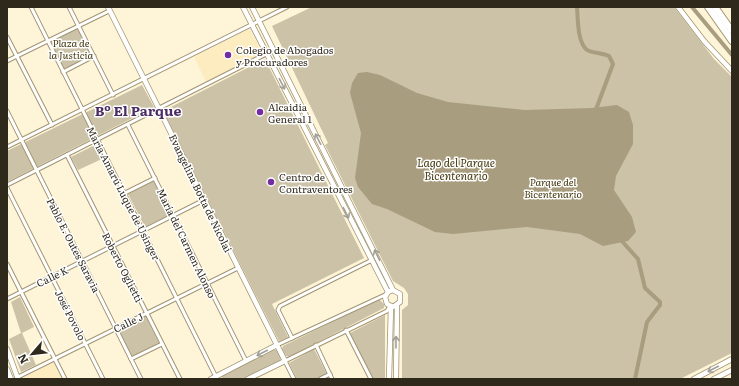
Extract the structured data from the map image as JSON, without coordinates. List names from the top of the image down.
{
  "streets": {
    "street": [
      "María Amarú Luque de Usinger",
      "Evangelina Botta de Nicolai",
      "María del Carmen Alonso",
      "Pablo E. Outes Saravia",
      "Roberto Oglietti",
      "Calle K",
      "José Povolo",
      "Calle J"
    ]
  },
  "crossings": [
    ["María Amarú Luque de Usinger", "Calle K"],
    ["María Amarú Luque de Usinger", "Calle J"],
    ["Evangelina Botta de Nicolai", "Calle K"],
    ["Evangelina Botta de Nicolai", "Calle J"],
    ["María del Carmen Alonso", "Calle K"],
    ["María del Carmen Alonso", "Calle J"],
    ["Pablo E. Outes Saravia", "Calle K"],
    ["Pablo E. Outes Saravia", "Calle J"],
    ["Roberto Oglietti", "Calle K"],
    ["Roberto Oglietti", "Calle J"],
    ["Calle K", "José Povolo"],
    ["José Povolo", "Calle J"]
  ],
  "districts": ["Bº El Parque"],
  "water": ["Lago del Parque Bicentenario"],
  "parks": ["Plaza de la Justicia", "Parque del Bicentenario"],
  "places": ["Colegio de Abogados y Procuradores", "Alcaidía General 1", "Centro de Contraventores"],
  "north": "bottom left"
}
